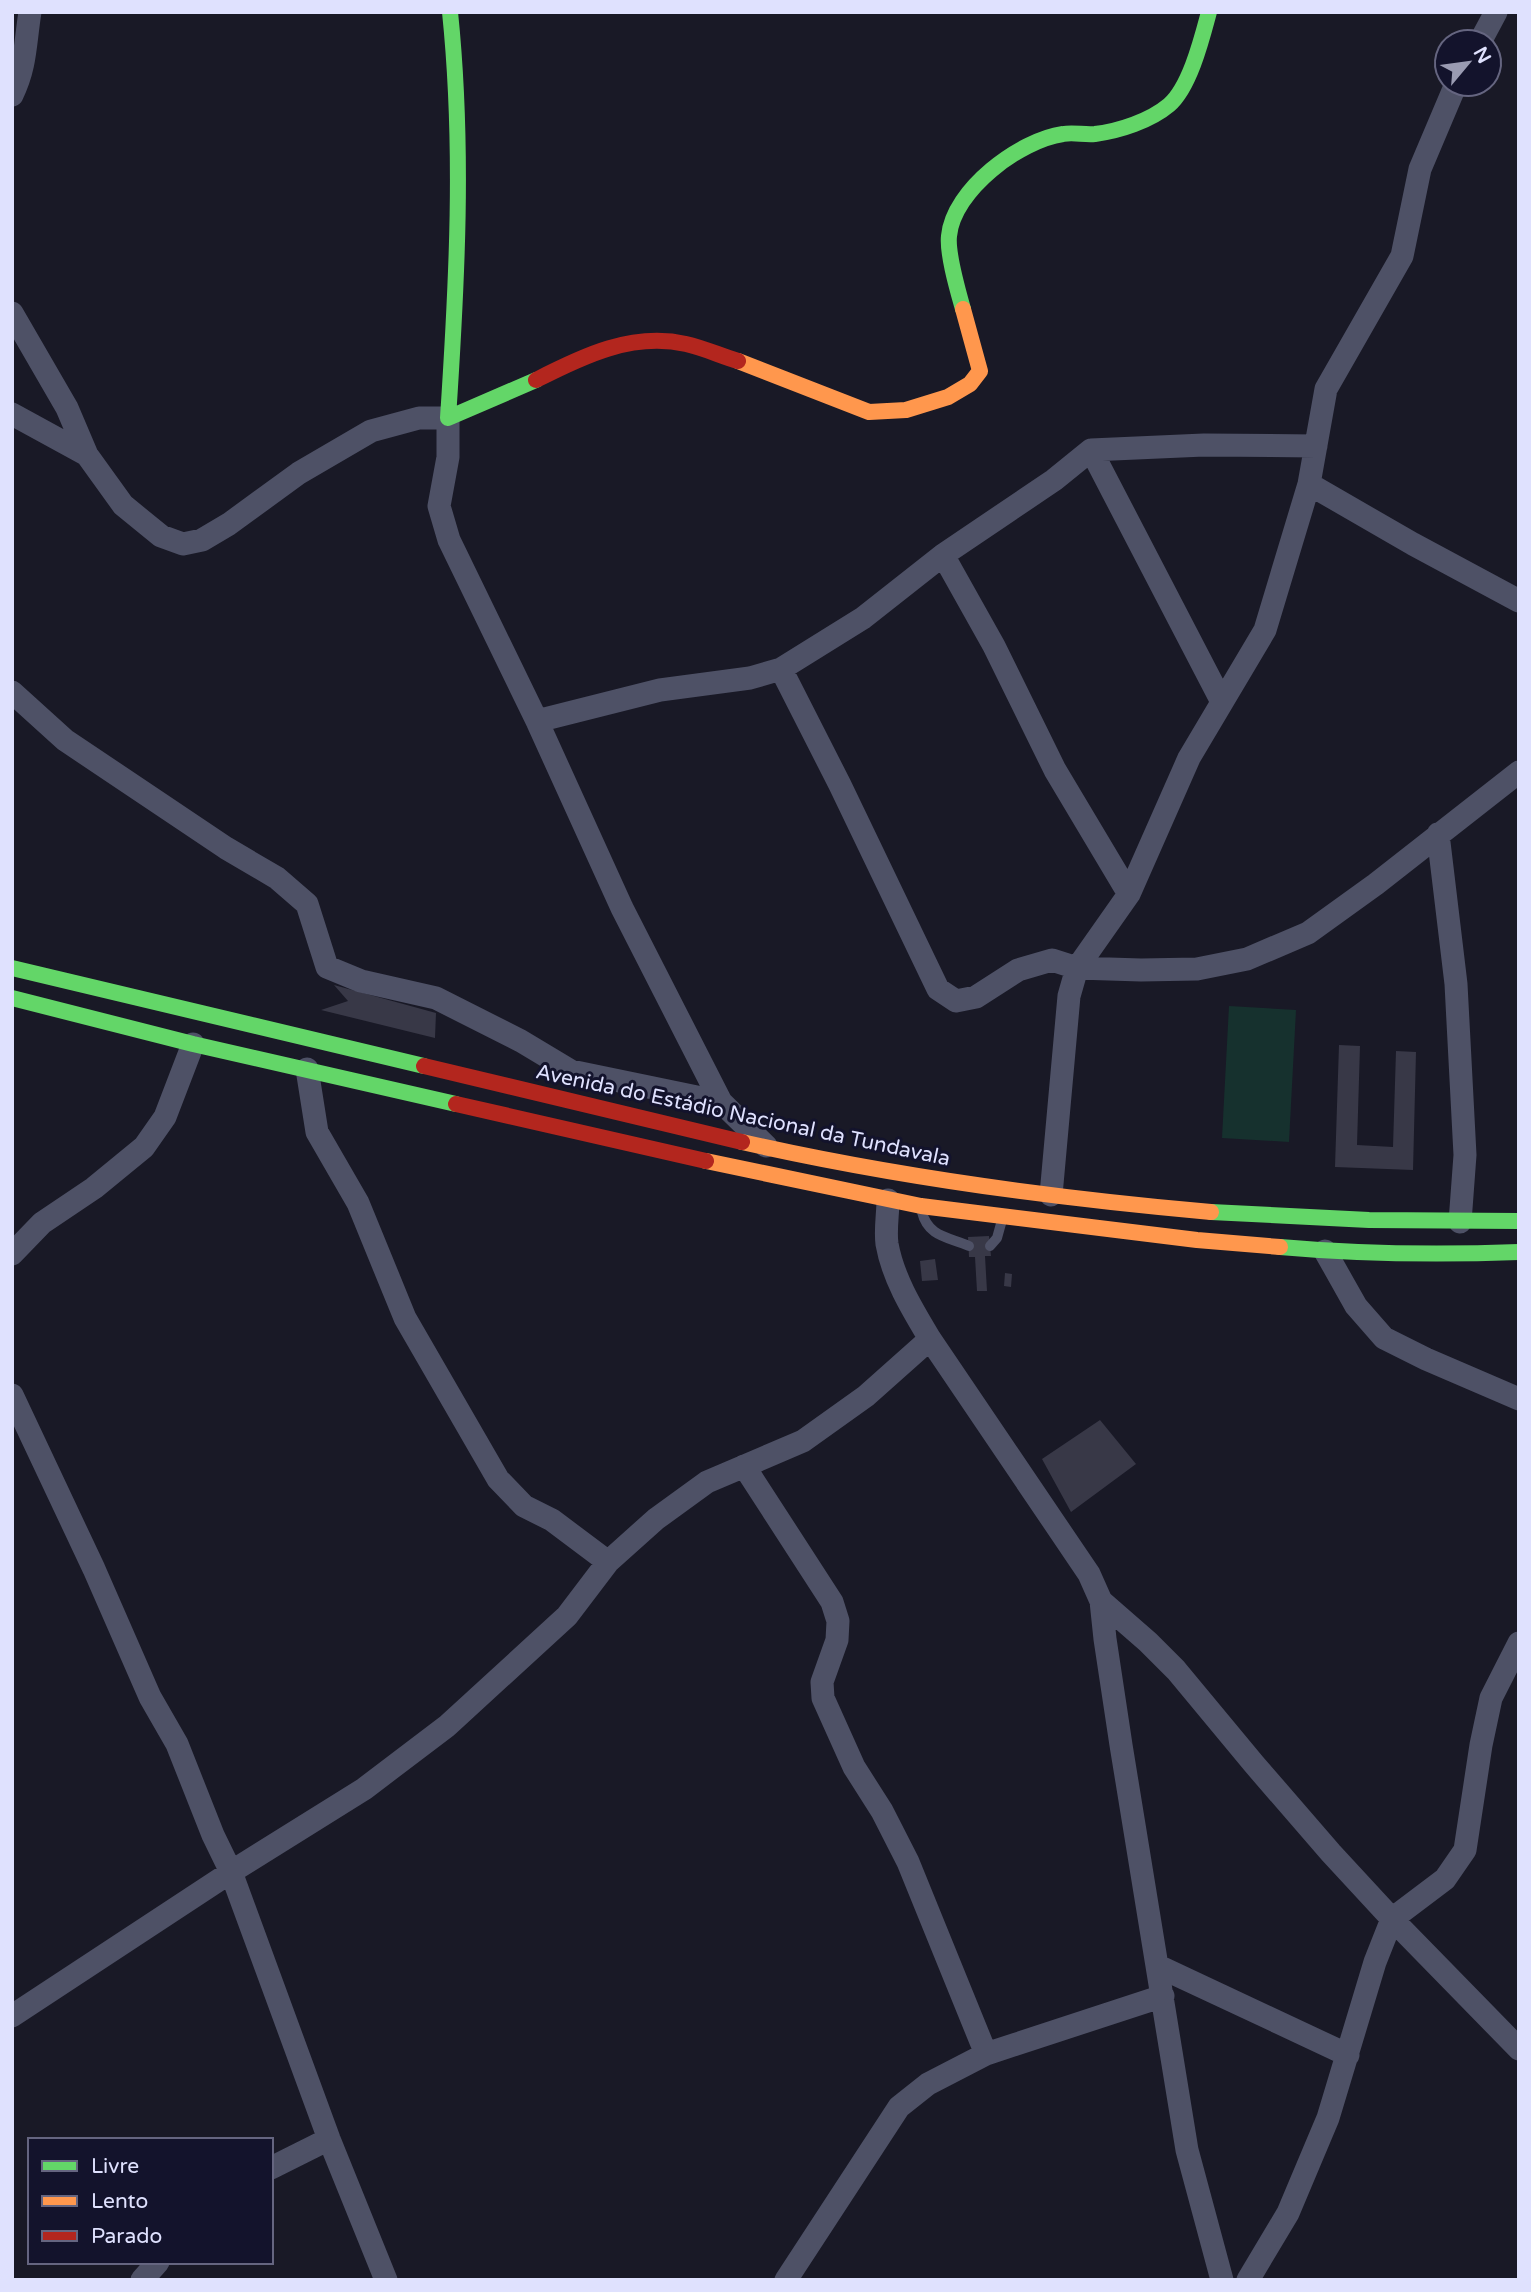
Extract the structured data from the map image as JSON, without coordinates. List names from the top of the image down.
{
  "streets": {
    "street": ["Avenida do Estádio Nacional da Tundavala"]
  },
  "legend": ["Livre", "Lento", "Parado"],
  "north": "top right"
}
